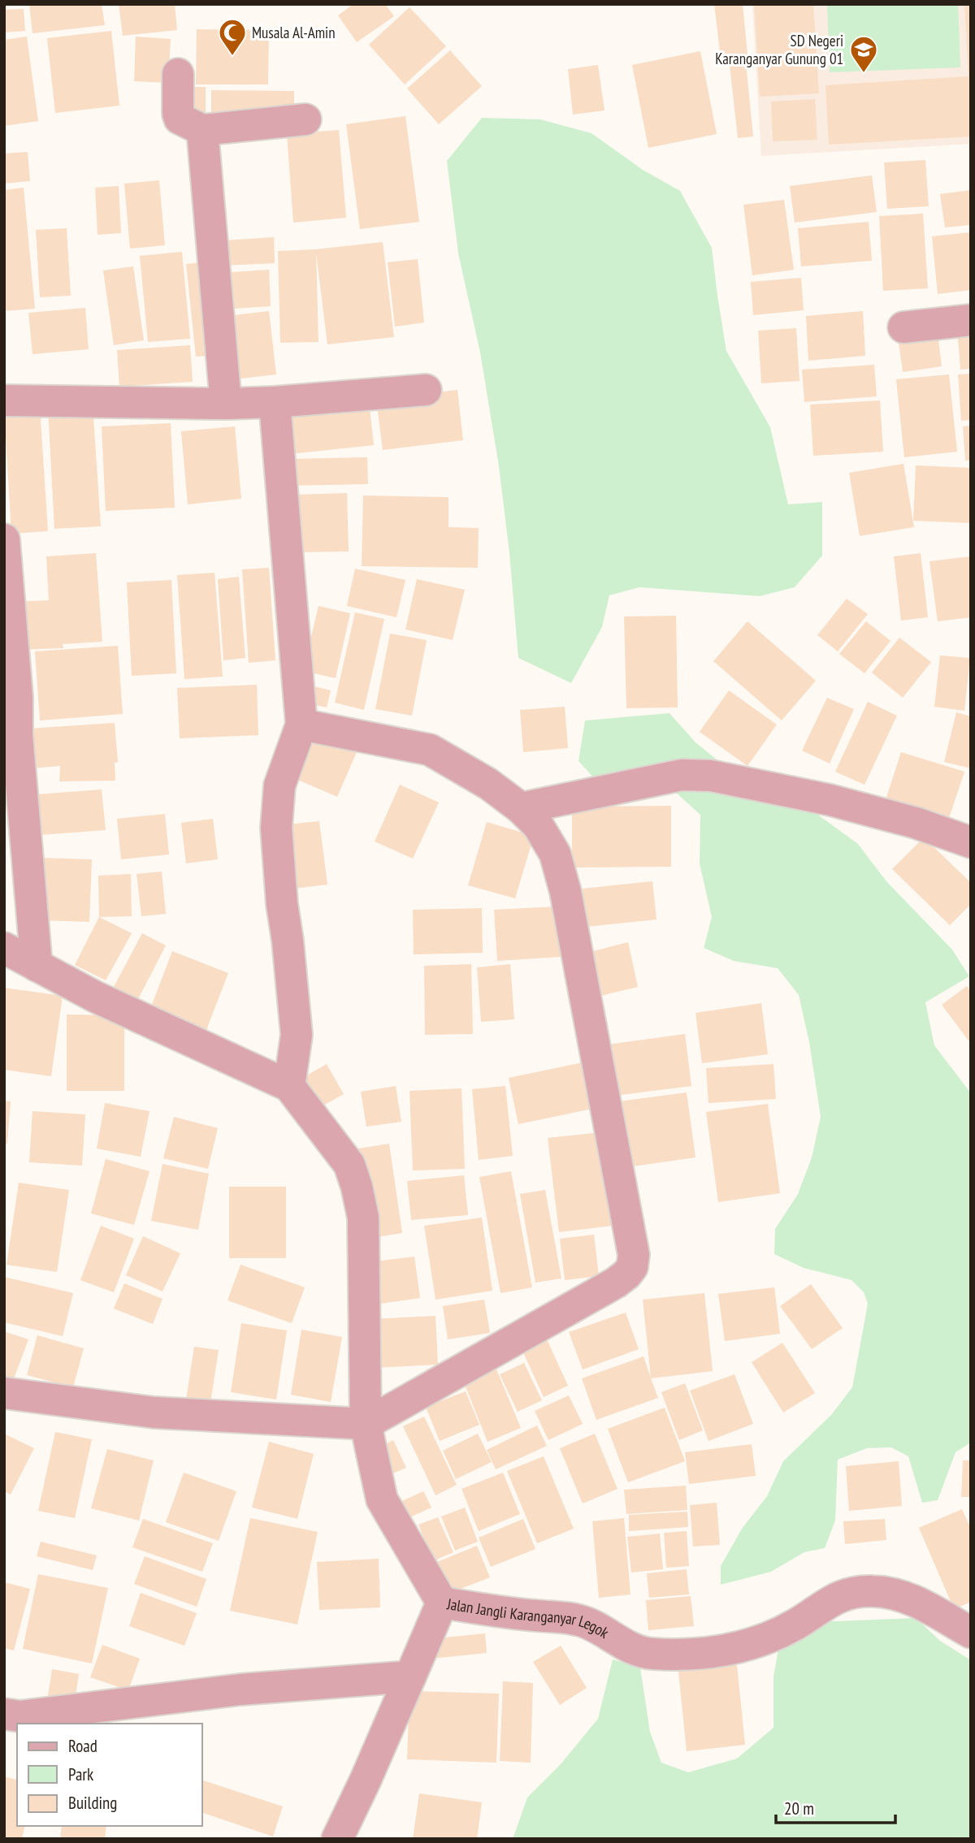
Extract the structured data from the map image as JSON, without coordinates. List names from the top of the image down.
{
  "streets": {
    "street": ["Jalan Jangli Karanganyar Legok"]
  },
  "places": {
    "mosque": ["Musala Al-Amin"],
    "school or university": ["SD Negeri Karanganyar Gunung 01"]
  },
  "legend": ["Road", "Park", "Building"],
  "scale_bar": "20 m"
}
